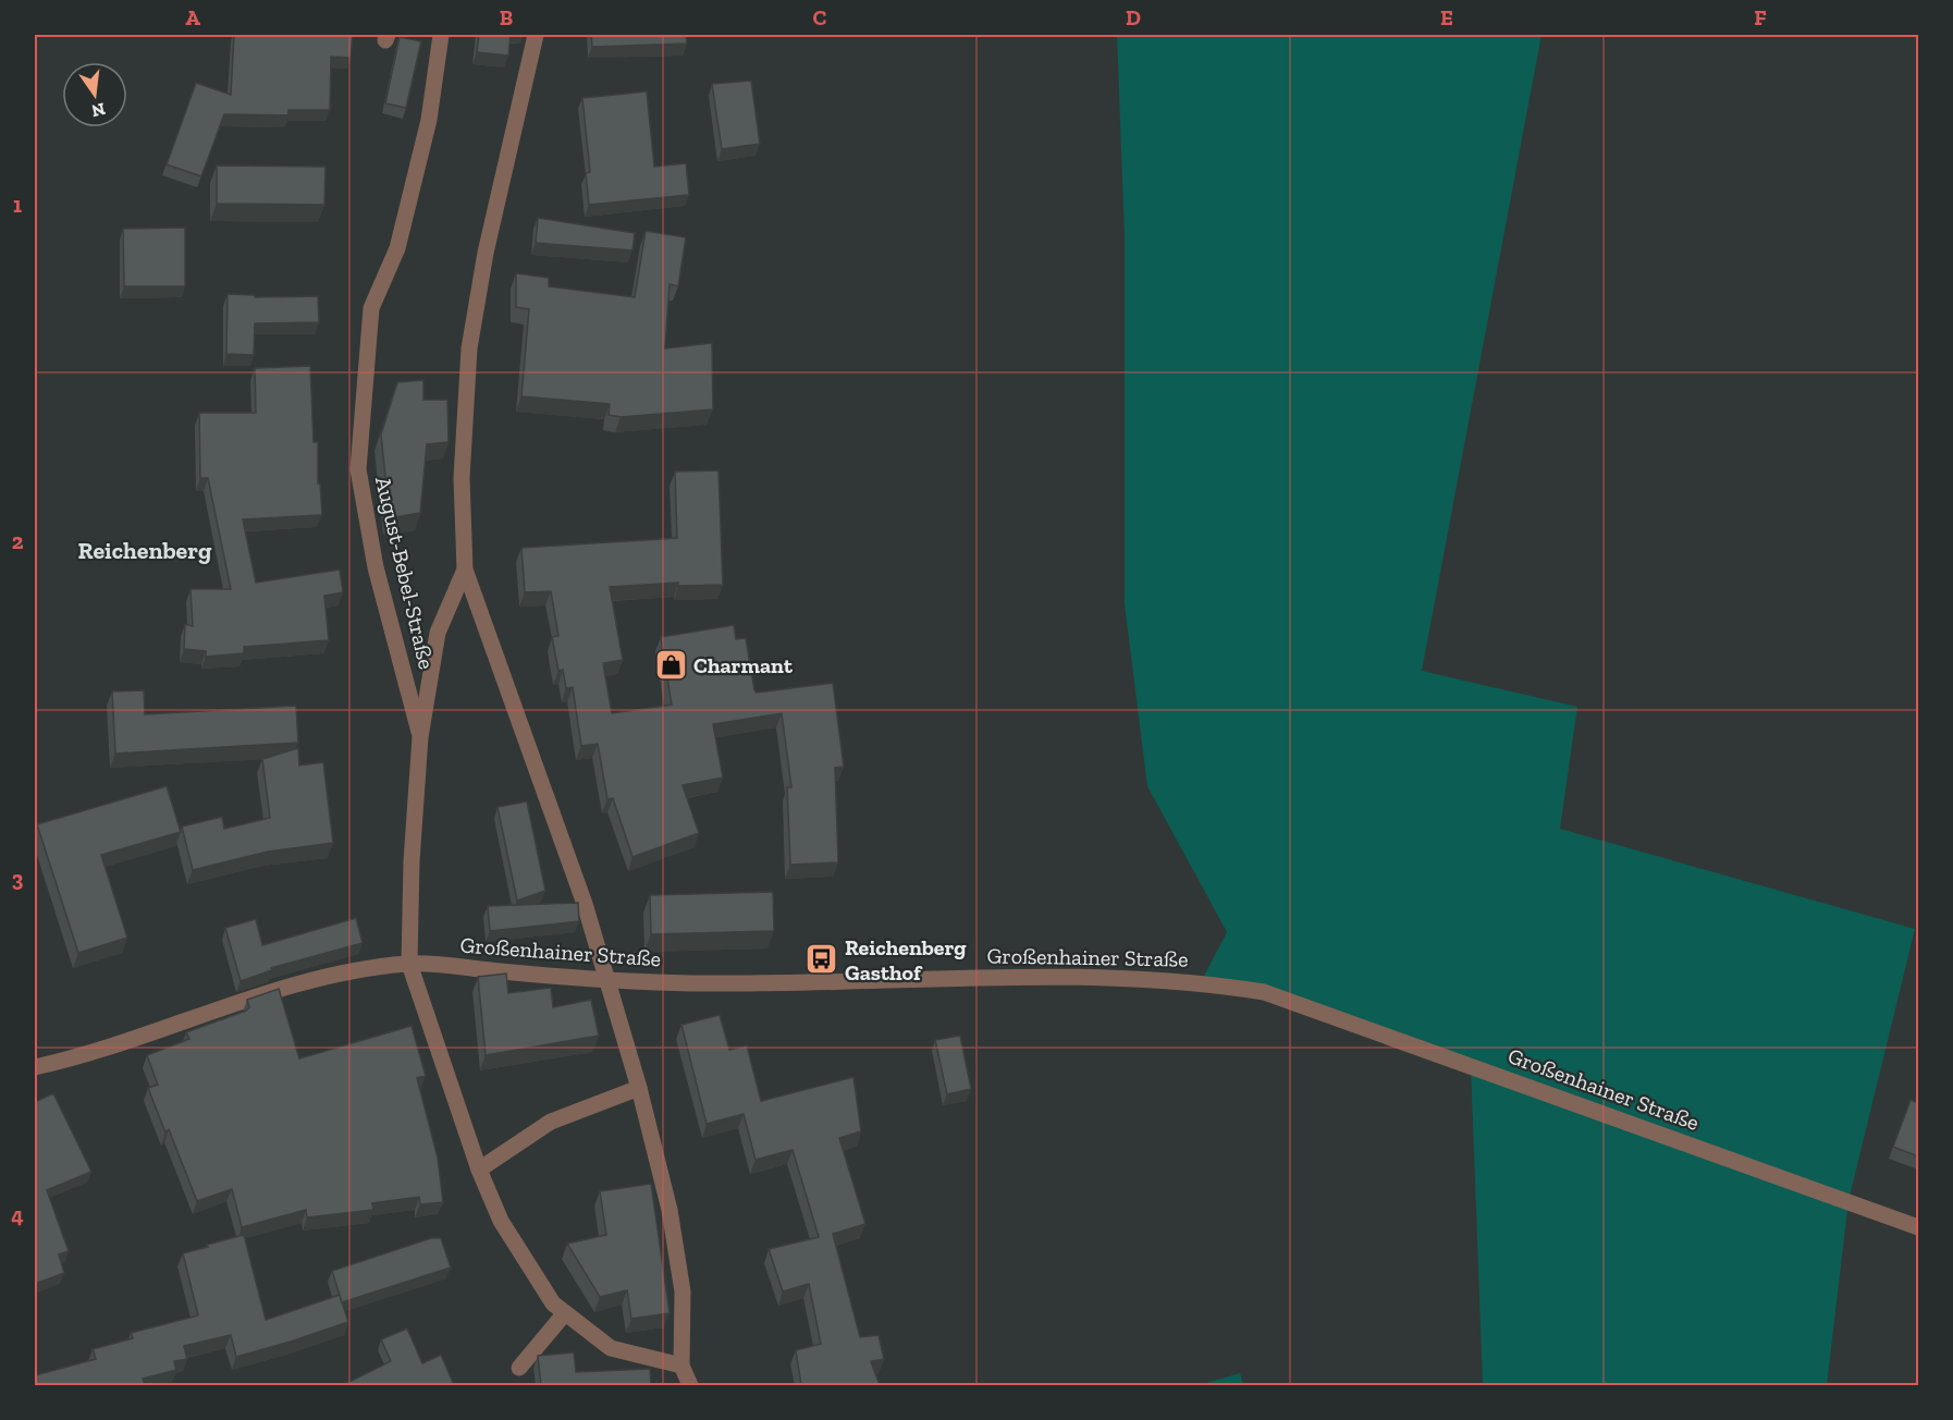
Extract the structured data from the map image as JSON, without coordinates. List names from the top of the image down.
{
  "streets": {
    "street": ["August-Bebel-Straße", "Großenhainer Straße"]
  },
  "crossings": [
    ["August-Bebel-Straße", "Großenhainer Straße"]
  ],
  "districts": ["Reichenberg"],
  "places": {
    "shop": ["Charmant"],
    "bus stop": ["Reichenberg Gasthof"]
  },
  "north": "bottom",
  "grid": {
    "columns": [
      "A",
      "B",
      "C",
      "D",
      "E",
      "F"
    ],
    "rows": [
      "1",
      "2",
      "3",
      "4"
    ]
  }
}
